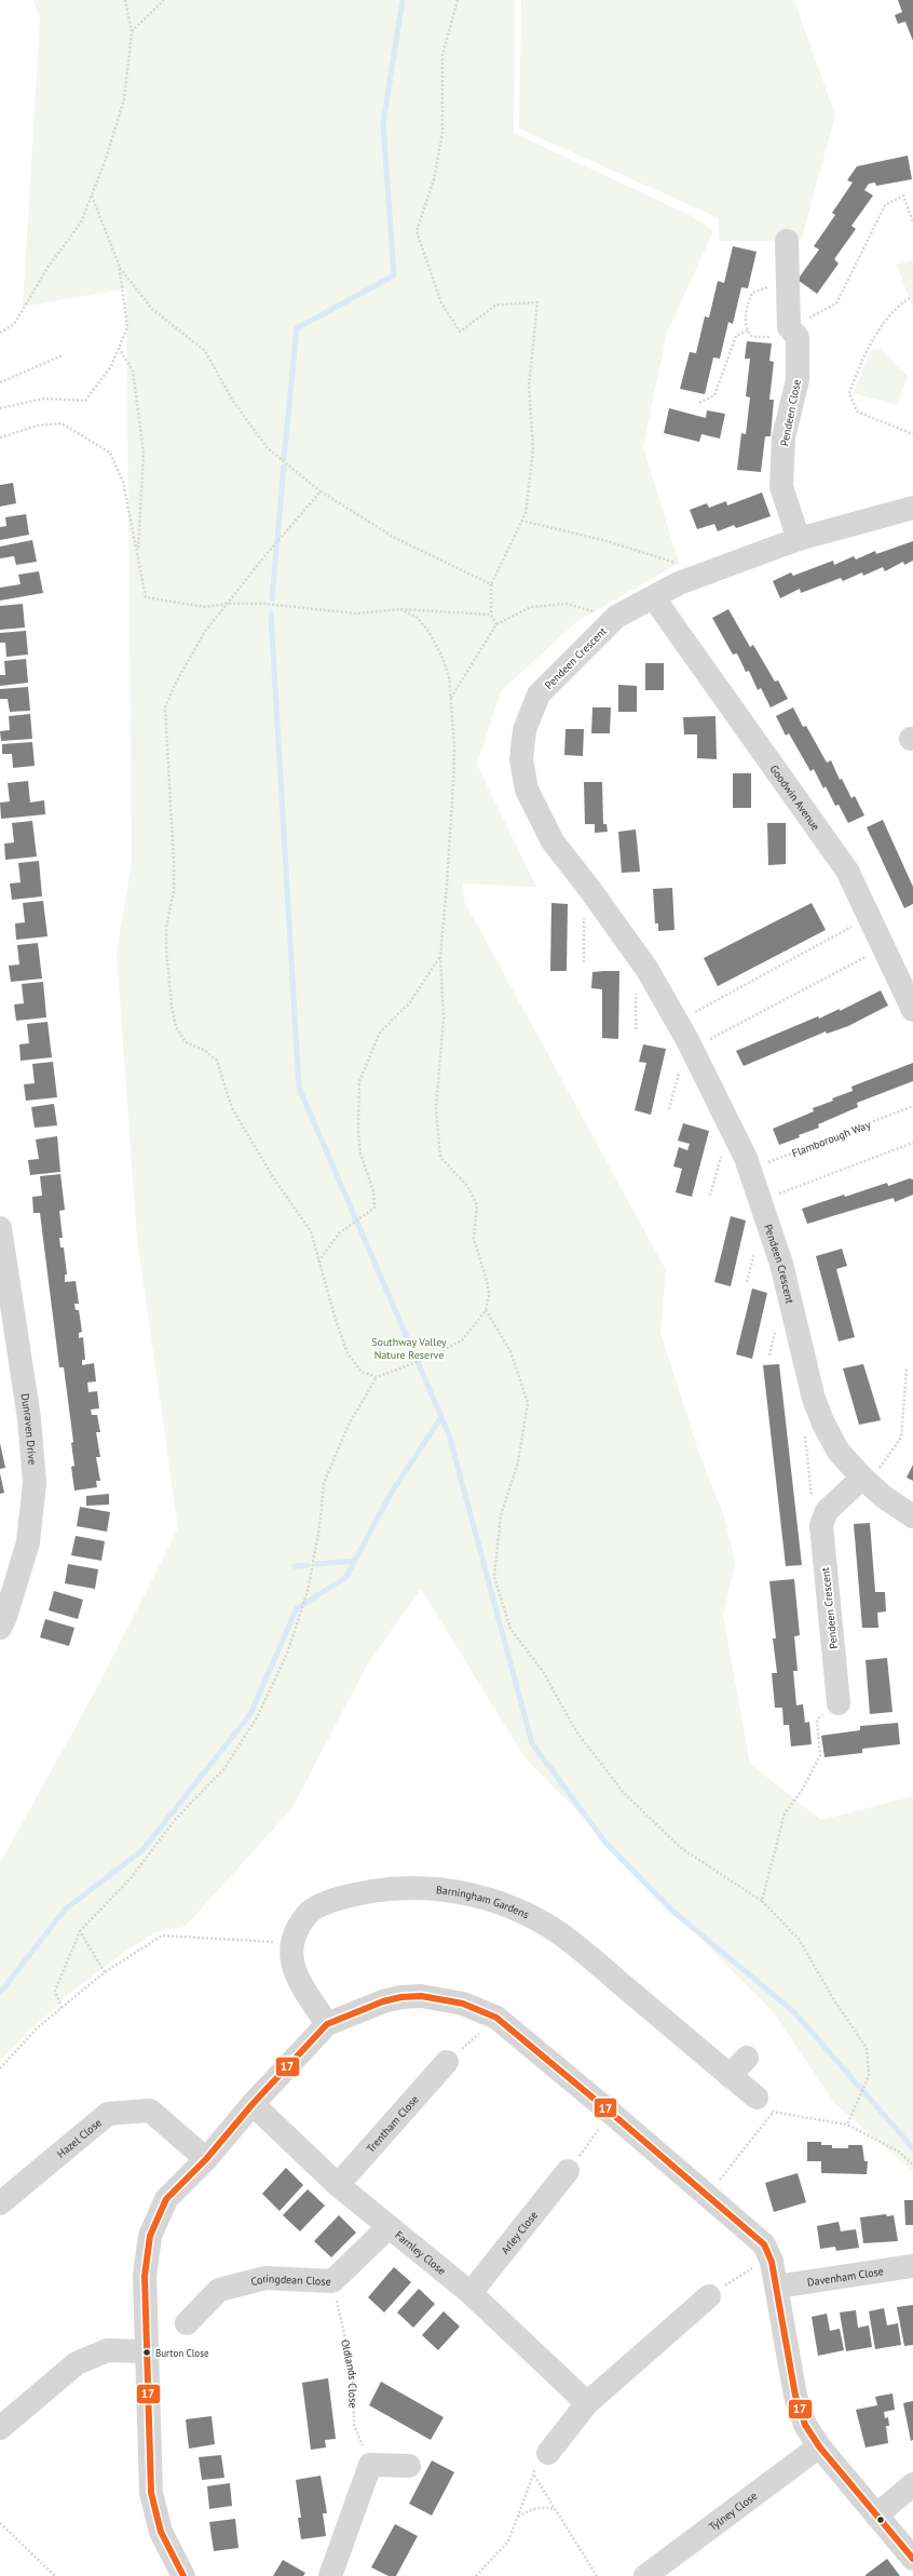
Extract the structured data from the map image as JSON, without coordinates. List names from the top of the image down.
{
  "streets": {
    "street": [
      "Pendeen Close",
      "Pendeen Crescent",
      "Goodwin Avenue",
      "Dunraven Drive",
      "Barningham Gardens",
      "Trentham Close",
      "Hazel Close",
      "Arley Close",
      "Farnley Close",
      "Davenham Close",
      "Coringdean Close",
      "Tylney Close"
    ],
    "path": ["Flamborough Way", "Oldlands Close"]
  },
  "crossings": [
    ["Pendeen Close", "Pendeen Crescent"],
    ["Pendeen Crescent", "Goodwin Avenue"],
    ["Pendeen Crescent", "Flamborough Way"],
    ["Trentham Close", "Farnley Close"],
    ["Arley Close", "Farnley Close"],
    ["Farnley Close", "Coringdean Close"],
    ["Coringdean Close", "Oldlands Close"]
  ],
  "parks": ["Southway Valley Nature Reserve"],
  "places": ["Burton Close"],
  "lines": ["transit line 17"]
}
